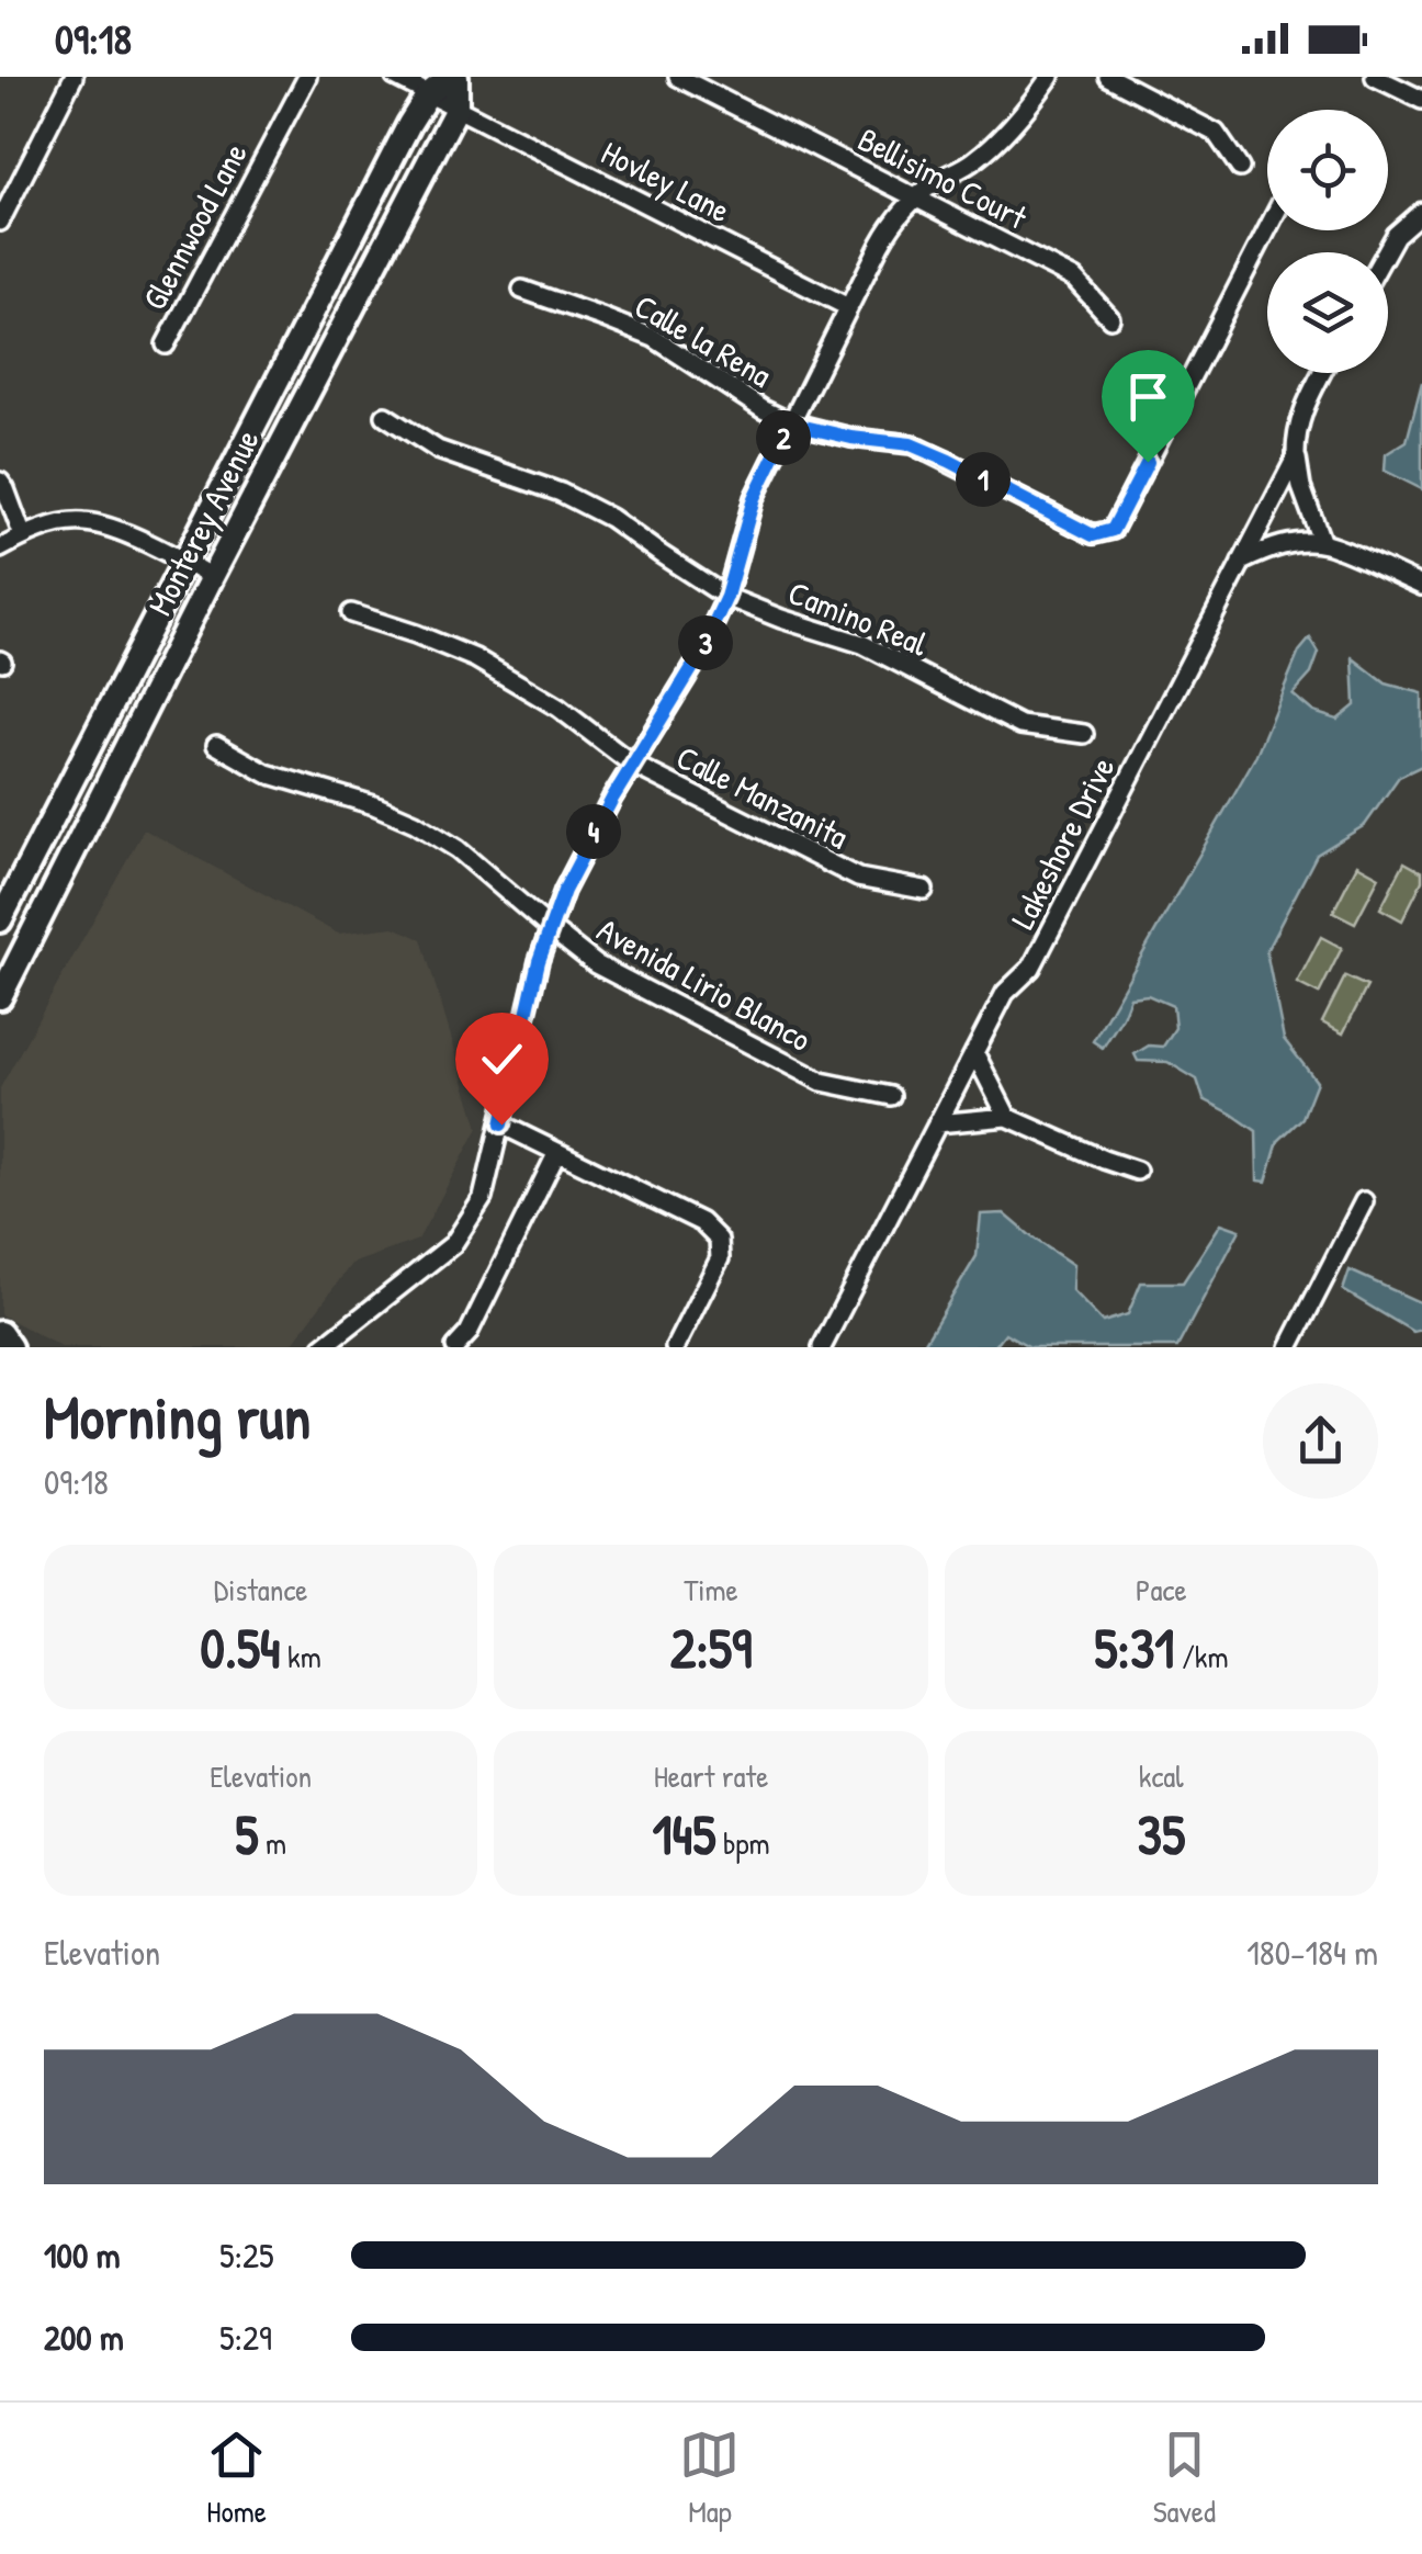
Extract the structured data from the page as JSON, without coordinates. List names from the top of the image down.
{
  "streets": {
    "main road": ["Monterey Avenue"],
    "street": [
      "Bellisimo Court",
      "Hovley Lane",
      "Glennwood Lane",
      "Calle la Rena",
      "Camino Real",
      "Calle Manzanita",
      "Lakeshore Drive",
      "Avenida Lirio Blanco"
    ]
  },
  "crossings": [
    ["Hovley Lane", "Monterey Avenue"]
  ],
  "page": {
    "status": "09:18",
    "pins": [
      "2",
      "1",
      "3",
      "4"
    ],
    "heading": ["Morning run", "09:18"],
    "stats": [
      ["Distance", "0.54 km"],
      ["Time", "2:59"],
      ["Pace", "5:31 /km"],
      ["Elevation", "5 m"],
      ["Heart rate", "145 bpm"],
      ["kcal", "35"]
    ],
    "chart": ["Elevation", "180–184 m"],
    "list": [
      {
        "name": "100 m",
        "note": "5:25"
      },
      {
        "name": "200 m",
        "note": "5:29"
      }
    ],
    "tabs": ["Home", "Map", "Saved"]
  }
}
